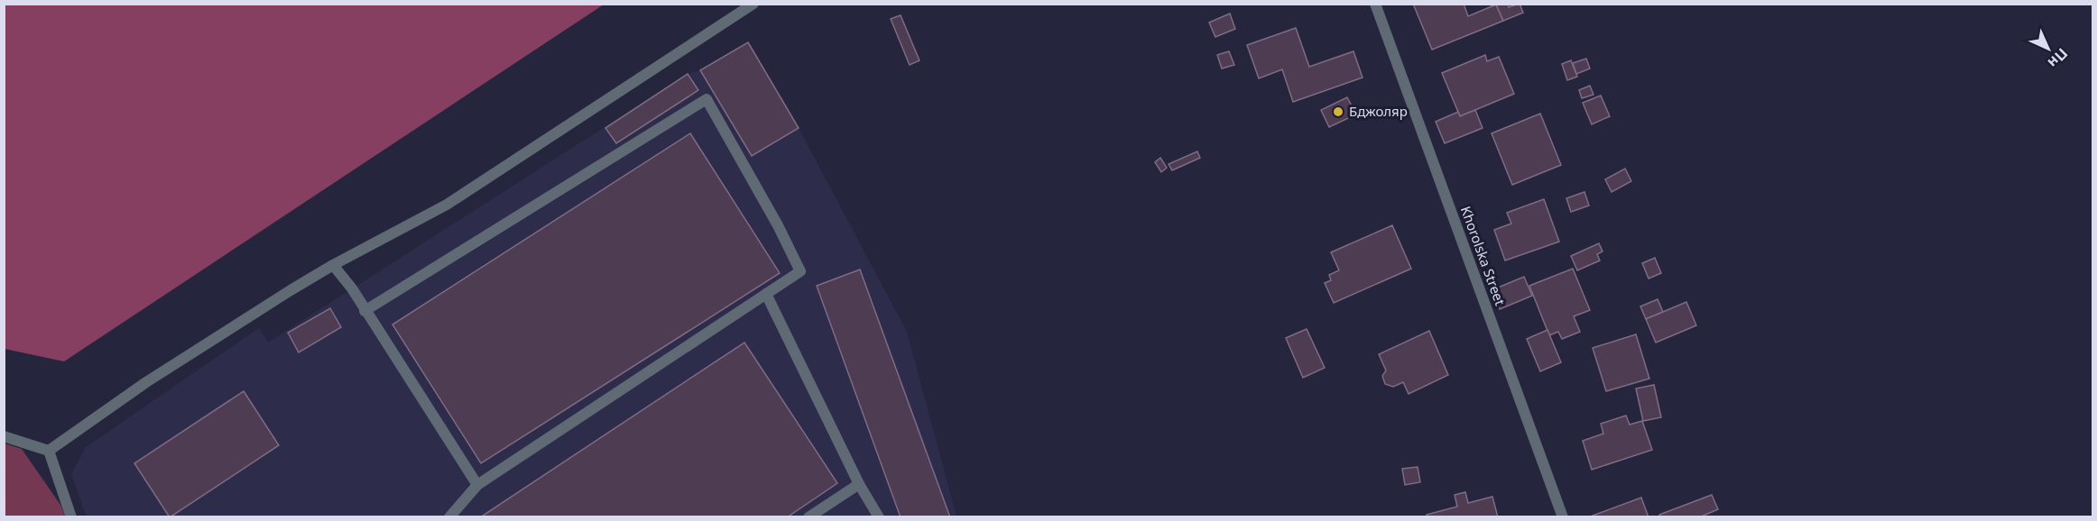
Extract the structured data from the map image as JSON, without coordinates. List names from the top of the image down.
{
  "streets": {
    "street": ["Khorolska Street"]
  },
  "places": ["Бджоляр"],
  "north": "bottom right"
}
